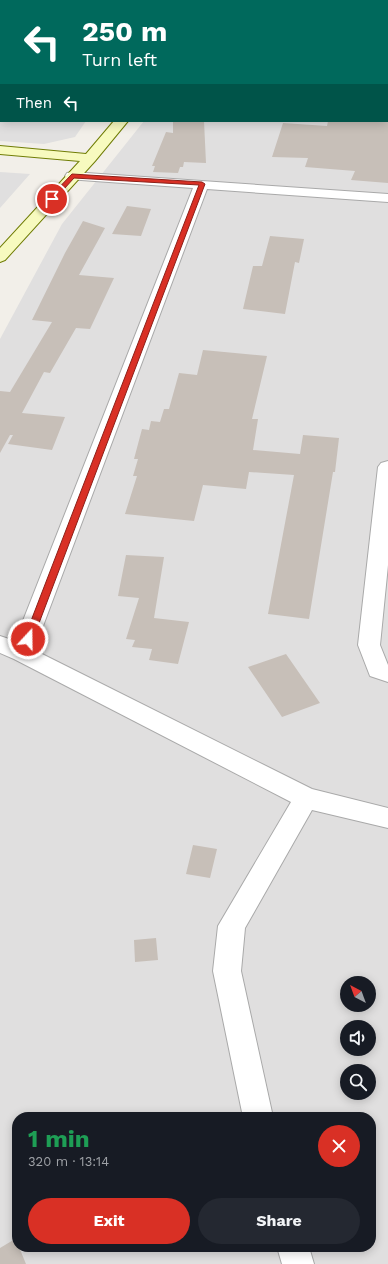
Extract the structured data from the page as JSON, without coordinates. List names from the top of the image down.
{
  "north": "top left",
  "page": {
    "turn": ["250 m", "Turn left"],
    "then": "Then",
    "heading": ["1 min", "320 m · 13:14"],
    "buttons": ["Exit", "Share"]
  }
}
